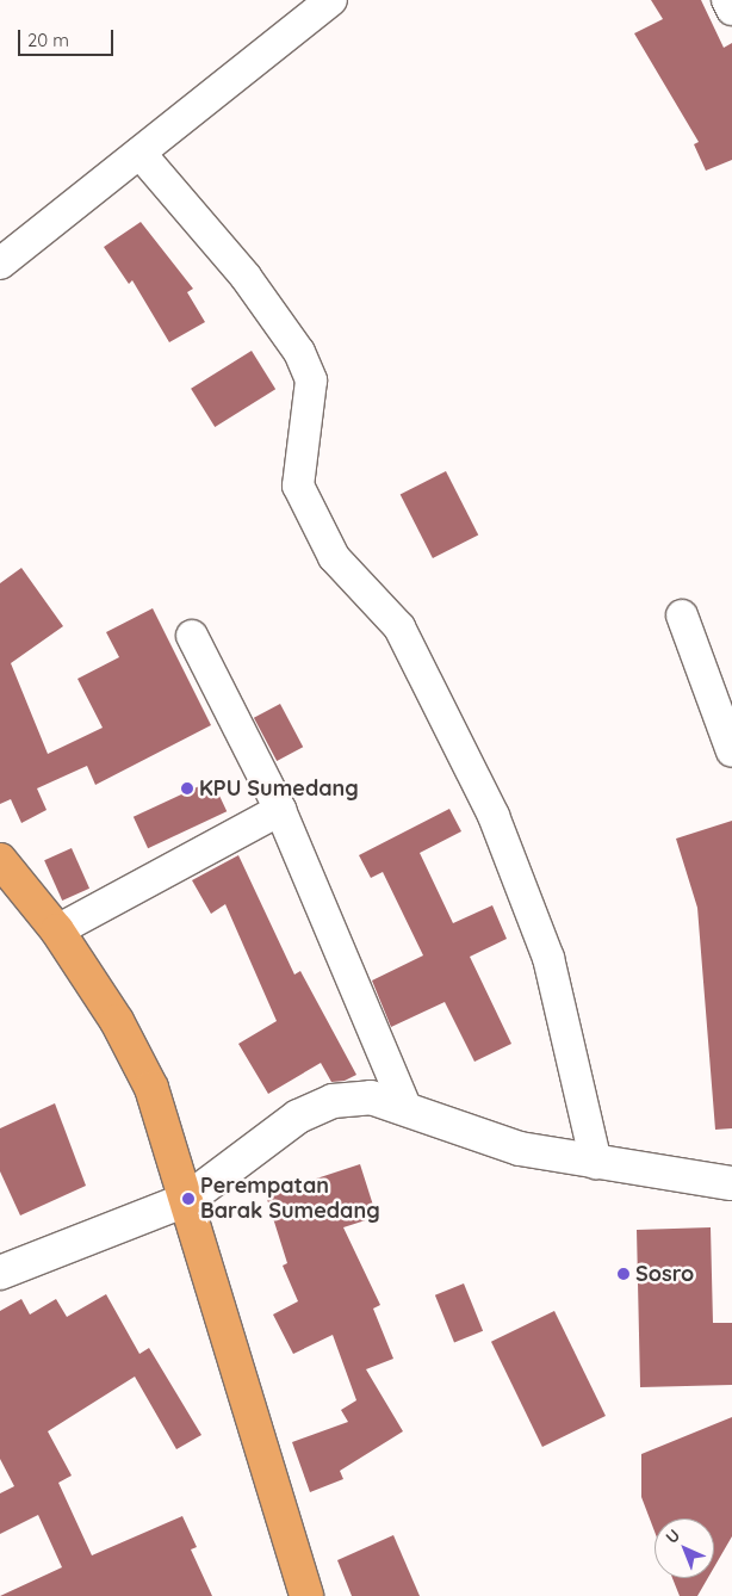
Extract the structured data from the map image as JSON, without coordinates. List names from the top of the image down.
{
  "places": ["KPU Sumedang", "Perempatan Barak Sumedang", "Sosro"],
  "scale_bar": "20 m",
  "north": "top left"
}
